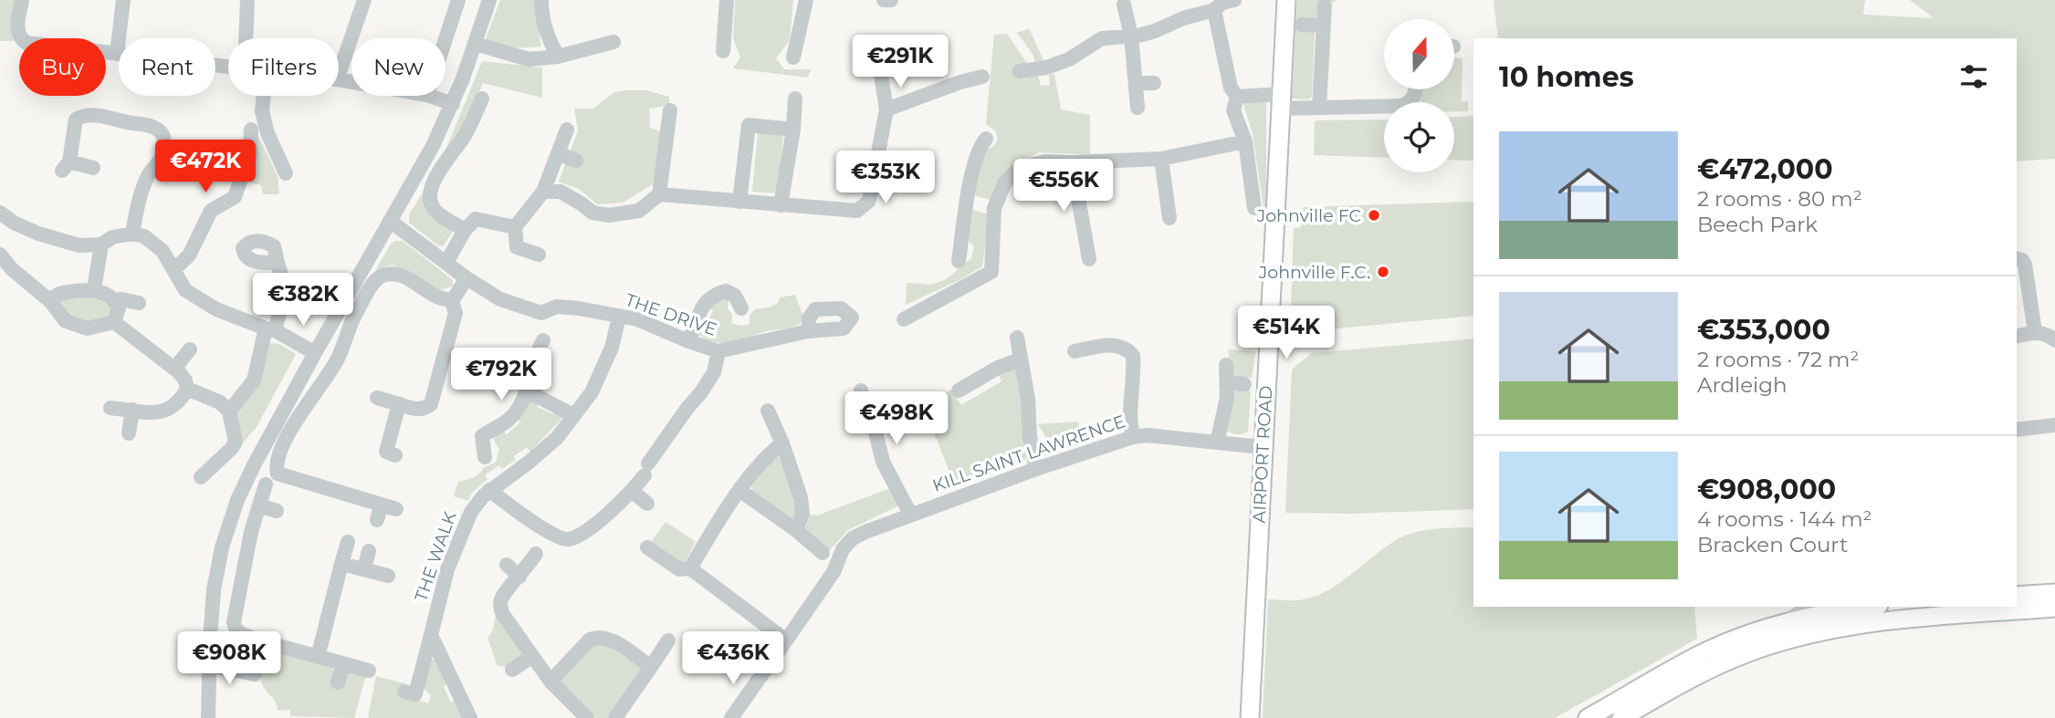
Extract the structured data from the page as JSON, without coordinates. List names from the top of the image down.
{
  "streets": {
    "main road": ["AIRPORT ROAD"],
    "street": ["THE DRIVE", "KILL SAINT LAWRENCE", "THE WALK"]
  },
  "crossings": [
    ["THE DRIVE", "THE WALK"],
    ["KILL SAINT LAWRENCE", "AIRPORT ROAD"]
  ],
  "places": ["Johnville FC", "Johnville F.C."],
  "north": "top",
  "page": {
    "price": [
      "€291K",
      "€472K",
      "€353K",
      "€556K",
      "€382K",
      "€514K",
      "€792K",
      "€498K",
      "€908K",
      "€436K"
    ],
    "chip": [
      "Buy",
      "Rent",
      "Filters",
      "New"
    ],
    "heading": "10 homes",
    "list": [
      {
        "name": "€472,000",
        "note": "2 rooms · 80 m² · Beech Park"
      },
      {
        "name": "€353,000",
        "note": "2 rooms · 72 m² · Ardleigh"
      },
      {
        "name": "€908,000",
        "note": "4 rooms · 144 m² · Bracken Court"
      }
    ]
  }
}
